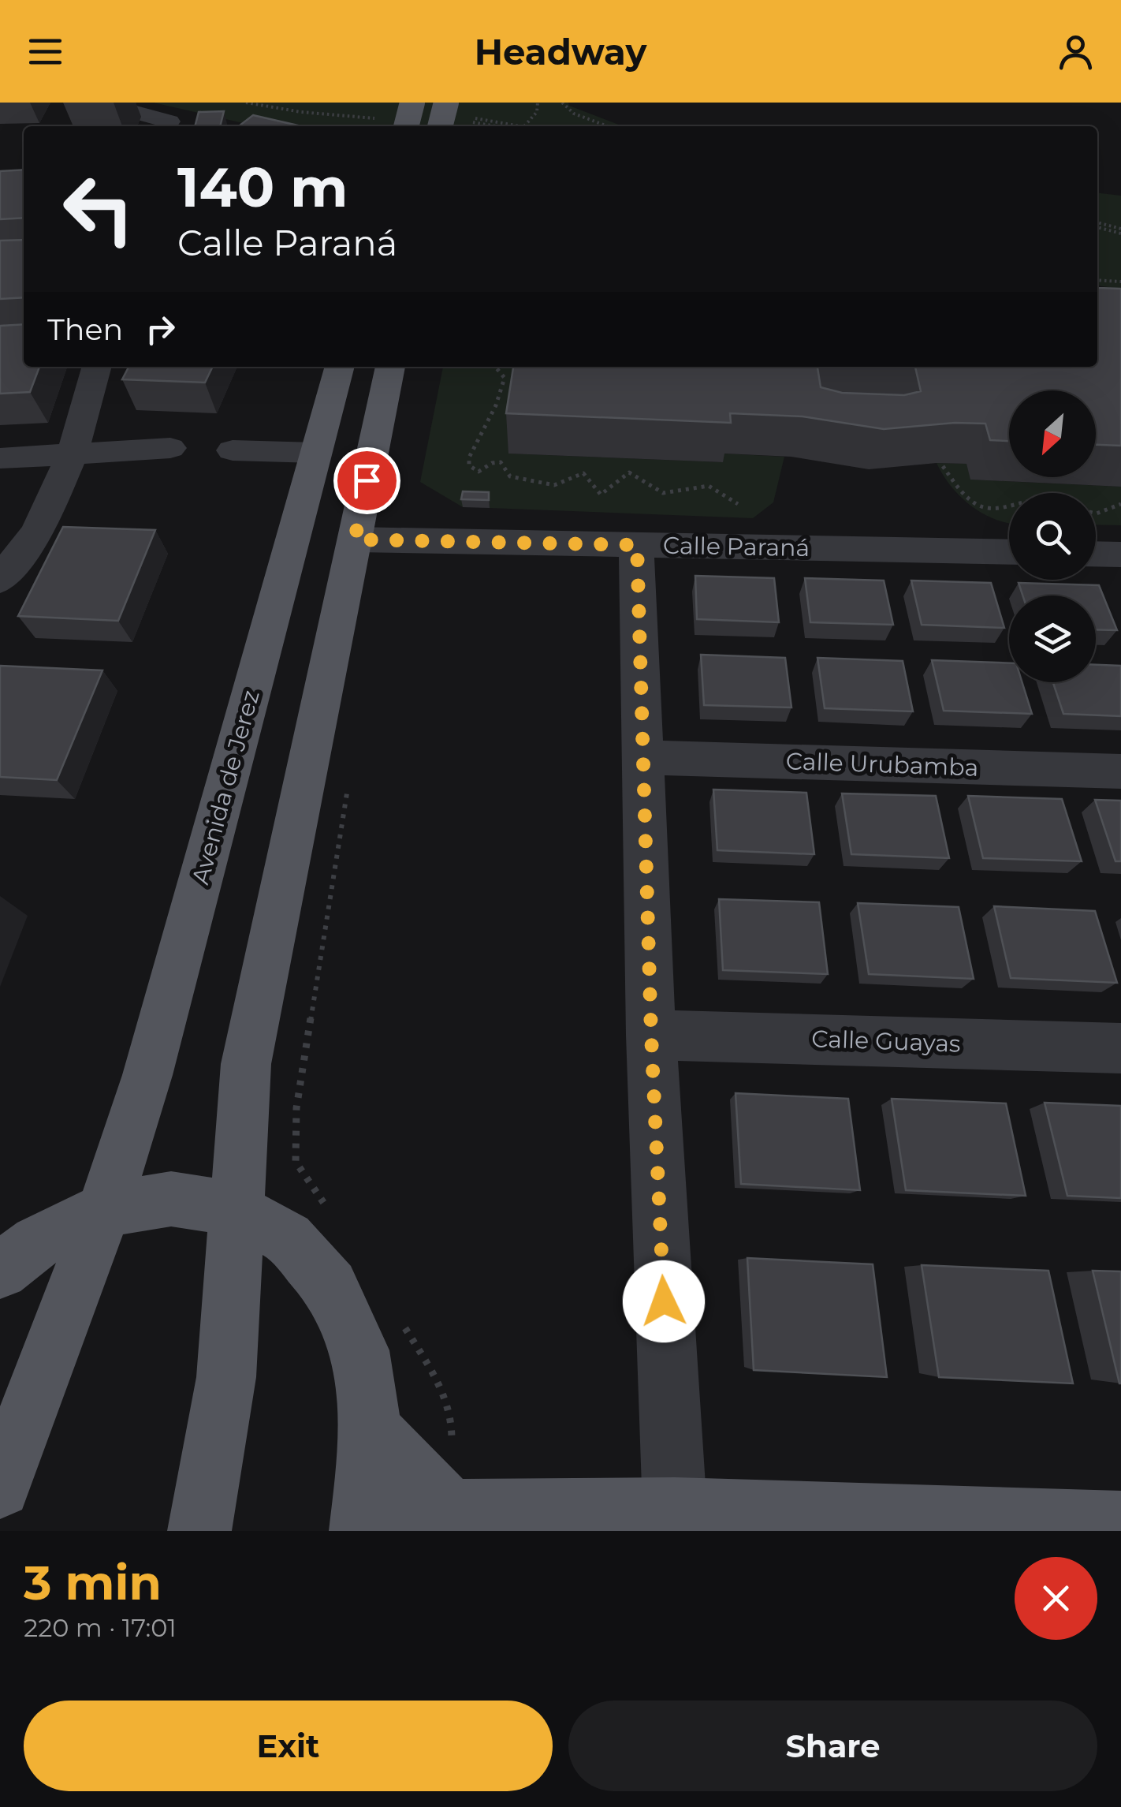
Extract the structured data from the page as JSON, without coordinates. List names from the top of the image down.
{
  "streets": {
    "main road": ["Avenida de Jerez"],
    "street": ["Calle Paraná", "Calle Urubamba", "Calle Guayas"]
  },
  "north": "bottom left",
  "page": {
    "header": "Headway",
    "turn": ["140 m", "Calle Paraná"],
    "then": "Then",
    "heading": ["3 min", "220 m · 17:01"],
    "buttons": ["Exit", "Share"]
  }
}
